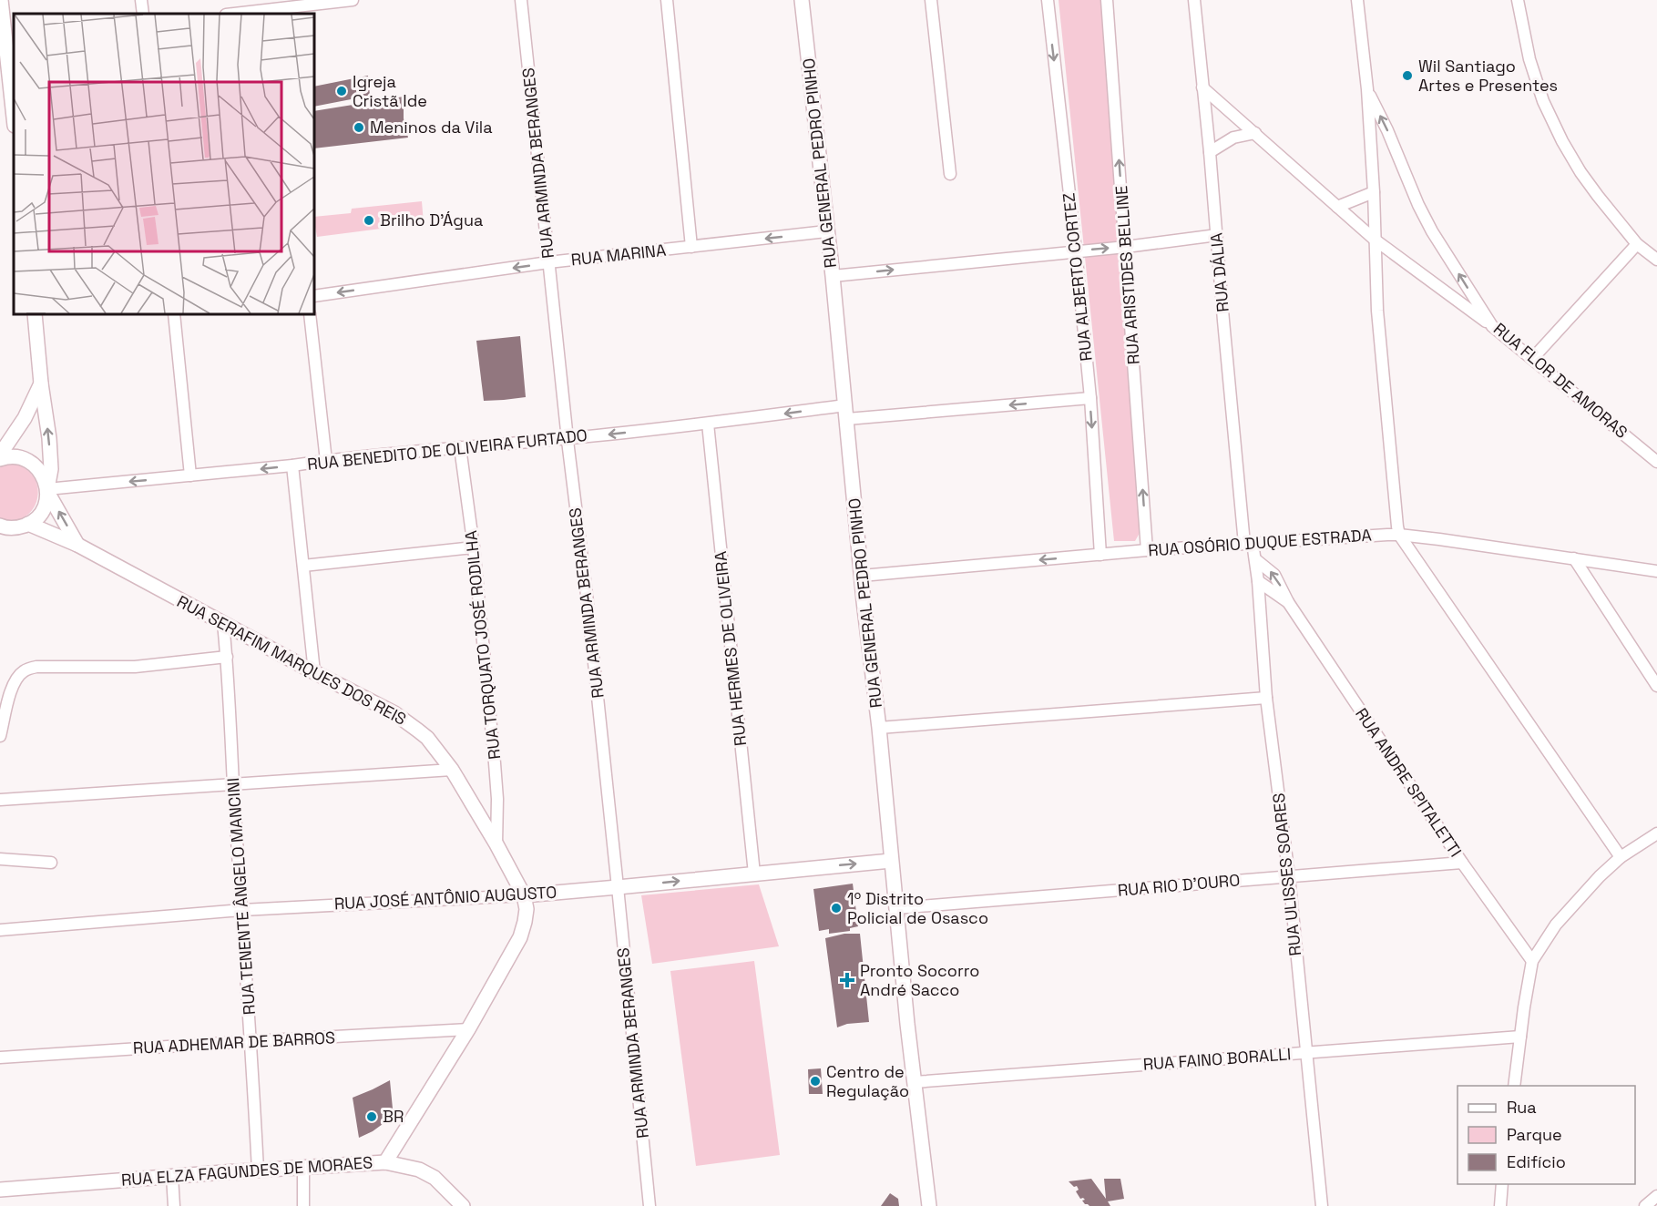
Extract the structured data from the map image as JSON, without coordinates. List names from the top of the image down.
{
  "streets": {
    "street": [
      "RUA ARMINDA BERANGES",
      "RUA GENERAL PEDRO PINHO",
      "RUA MARINA",
      "RUA DÁLIA",
      "RUA ARISTIDES BELLINE",
      "RUA ALBERTO CORTEZ",
      "RUA FLOR DE AMORAS",
      "RUA BENEDITO DE OLIVEIRA FURTADO",
      "RUA OSÓRIO DUQUE ESTRADA",
      "RUA TORQUATO JOSÉ RODILHA",
      "RUA HERMES DE OLIVEIRA",
      "RUA SERAFIM MARQUES DOS REIS",
      "RUA ANDRE SPITALETTI",
      "RUA ULISSES SOARES",
      "RUA RIO D'OURO",
      "RUA TENENTE ÂNGELO MANCINI",
      "RUA JOSÉ ANTÔNIO AUGUSTO",
      "RUA ADHEMAR DE BARROS",
      "RUA FAINO BORALLI",
      "RUA ELZA FAGUNDES DE MORAES"
    ]
  },
  "crossings": [
    ["RUA ARMINDA BERANGES", "RUA MARINA"],
    ["RUA ARMINDA BERANGES", "RUA BENEDITO DE OLIVEIRA FURTADO"],
    ["RUA ARMINDA BERANGES", "RUA JOSÉ ANTÔNIO AUGUSTO"],
    ["RUA GENERAL PEDRO PINHO", "RUA MARINA"],
    ["RUA GENERAL PEDRO PINHO", "RUA BENEDITO DE OLIVEIRA FURTADO"],
    ["RUA GENERAL PEDRO PINHO", "RUA OSÓRIO DUQUE ESTRADA"],
    ["RUA GENERAL PEDRO PINHO", "RUA RIO D'OURO"],
    ["RUA GENERAL PEDRO PINHO", "RUA JOSÉ ANTÔNIO AUGUSTO"],
    ["RUA GENERAL PEDRO PINHO", "RUA FAINO BORALLI"],
    ["RUA DÁLIA", "RUA OSÓRIO DUQUE ESTRADA"],
    ["RUA DÁLIA", "RUA ULISSES SOARES"],
    ["RUA ARISTIDES BELLINE", "RUA OSÓRIO DUQUE ESTRADA"],
    ["RUA ALBERTO CORTEZ", "RUA BENEDITO DE OLIVEIRA FURTADO"],
    ["RUA ALBERTO CORTEZ", "RUA OSÓRIO DUQUE ESTRADA"],
    ["RUA FLOR DE AMORAS", "RUA OSÓRIO DUQUE ESTRADA"],
    ["RUA BENEDITO DE OLIVEIRA FURTADO", "RUA TORQUATO JOSÉ RODILHA"],
    ["RUA BENEDITO DE OLIVEIRA FURTADO", "RUA HERMES DE OLIVEIRA"],
    ["RUA OSÓRIO DUQUE ESTRADA", "RUA ULISSES SOARES"],
    ["RUA TORQUATO JOSÉ RODILHA", "RUA SERAFIM MARQUES DOS REIS"],
    ["RUA HERMES DE OLIVEIRA", "RUA JOSÉ ANTÔNIO AUGUSTO"],
    ["RUA SERAFIM MARQUES DOS REIS", "RUA TENENTE ÂNGELO MANCINI"],
    ["RUA SERAFIM MARQUES DOS REIS", "RUA JOSÉ ANTÔNIO AUGUSTO"],
    ["RUA SERAFIM MARQUES DOS REIS", "RUA ELZA FAGUNDES DE MORAES"],
    ["RUA ANDRE SPITALETTI", "RUA ULISSES SOARES"],
    ["RUA ANDRE SPITALETTI", "RUA RIO D'OURO"],
    ["RUA ULISSES SOARES", "RUA RIO D'OURO"],
    ["RUA ULISSES SOARES", "RUA FAINO BORALLI"],
    ["RUA TENENTE ÂNGELO MANCINI", "RUA JOSÉ ANTÔNIO AUGUSTO"],
    ["RUA TENENTE ÂNGELO MANCINI", "RUA ADHEMAR DE BARROS"],
    ["RUA TENENTE ÂNGELO MANCINI", "RUA ELZA FAGUNDES DE MORAES"],
    ["RUA JOSÉ ANTÔNIO AUGUSTO", "RUA ELZA FAGUNDES DE MORAES"],
    ["RUA ADHEMAR DE BARROS", "RUA ELZA FAGUNDES DE MORAES"]
  ],
  "one_way": [
    "RUA MARINA",
    "RUA ARISTIDES BELLINE",
    "RUA ALBERTO CORTEZ",
    "RUA BENEDITO DE OLIVEIRA FURTADO"
  ],
  "places": {
    "other": [
      "Wil Santiago Artes e Presentes",
      "Igreja Cristã Ide",
      "Meninos da Vila",
      "Brilho D'Água",
      "1º Distrito Policial de Osasco",
      "Centro de Regulação",
      "BR"
    ],
    "health": ["Pronto Socorro André Sacco"]
  },
  "legend": ["Rua", "Parque", "Edifício"]
}
